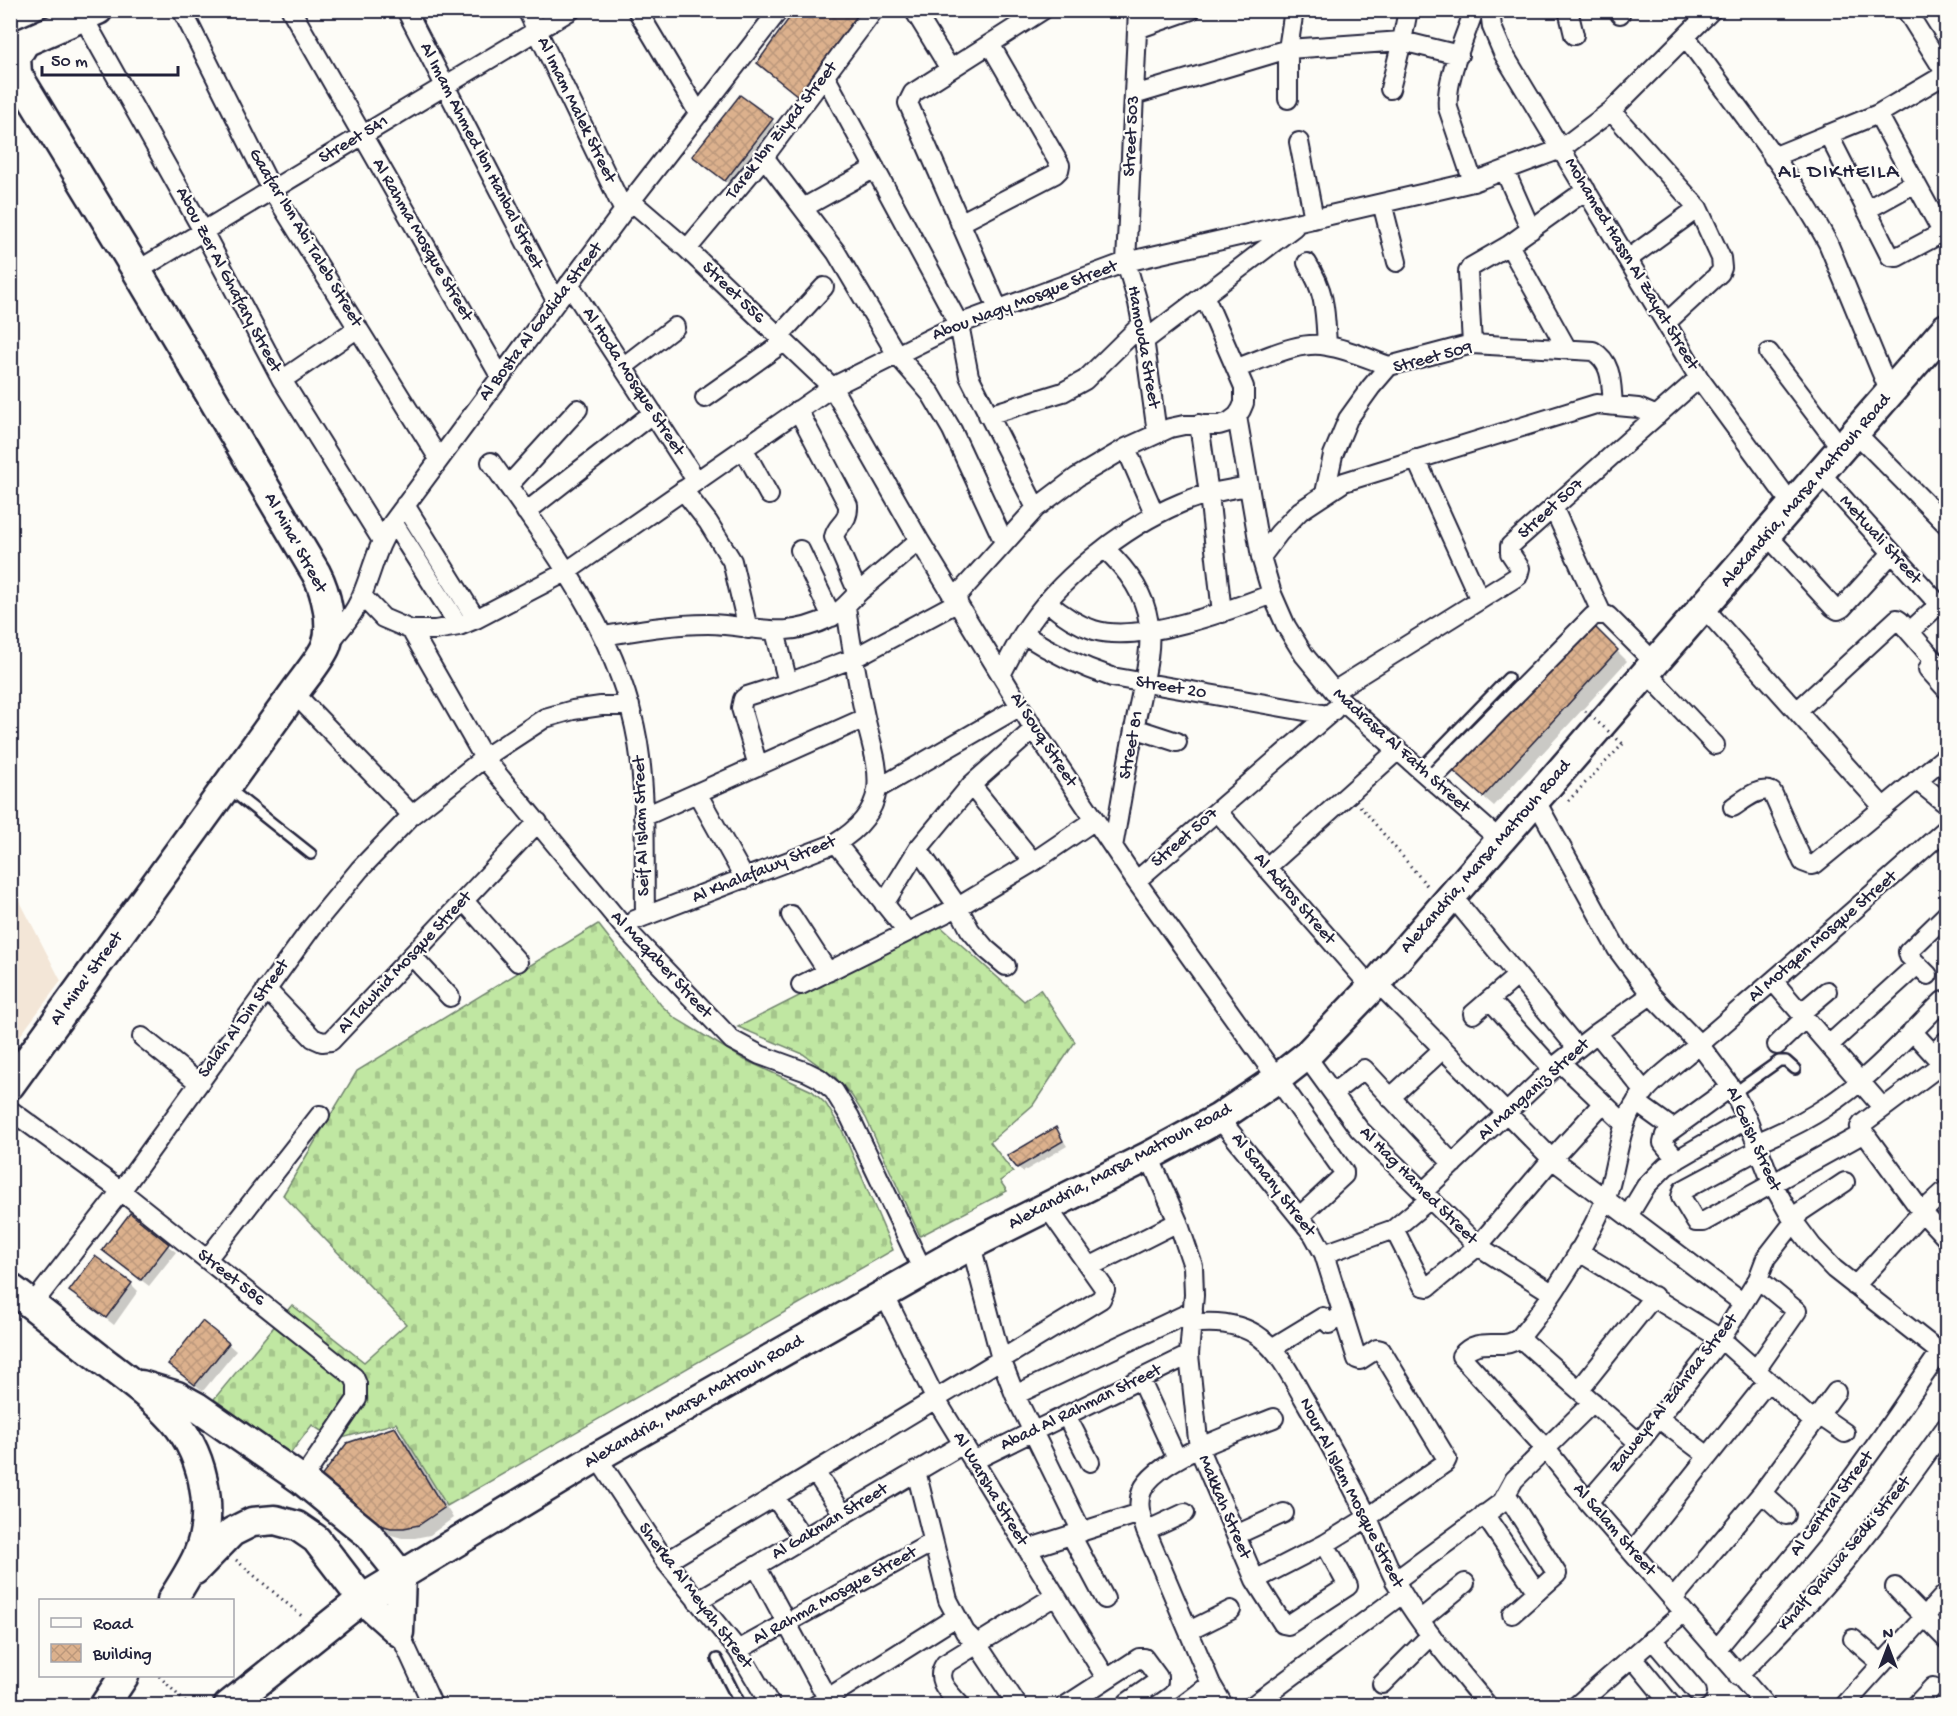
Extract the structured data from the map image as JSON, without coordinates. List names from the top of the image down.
{
  "streets": {
    "main road": ["Alexandria, Marsa Matrouh Road", "Al Mina' Street"],
    "street": [
      "Al Imam Malek Street",
      "Tarek Ibn Ziyad Street",
      "Street 503",
      "Street 541",
      "Al Imam Ahmed Ibn Hanbal Street",
      "Gaafar Ibn Abi Taleb Street",
      "Al Rahma Mosque Street",
      "Mohamed Hassn Al Zayat Street",
      "Abou Zer Al Ghafary Street",
      "Street 556",
      "Abou Nagy Mosque Street",
      "Al Bosta Al Gadida Street",
      "Hamouda Street",
      "Street 509",
      "Al Hoda Mosque Street",
      "Street 507",
      "Metwali Street",
      "Street 20",
      "Al Souq Street",
      "Street 81",
      "Madrasa Al Fath Street",
      "Seif Al Islam Street",
      "Al Khalafawy Street",
      "Al Adros Street",
      "Al Motqen Mosque Street",
      "Al Tawhid Mosque Street",
      "Al Maqaber Street",
      "Salah Al Din Street",
      "Al Manganiz Street",
      "Al Geish Street",
      "Al Sanany Street",
      "Al Hag Hamed Street",
      "Street 586",
      "Zaweya Al Zahraa Street",
      "Abad Al Rahman Street",
      "Al Warsha Street",
      "Nour Al Islam Mosque Street",
      "Al Central Street",
      "Makkah Street",
      "Al Gakman Street",
      "Al Salam Street",
      "Khalf Qahwa Sedki Street",
      "Sherka Al Meyah Street"
    ]
  },
  "crossings": [
    ["Al Imam Malek Street", "Street 541"],
    ["Al Imam Malek Street", "Street 556"],
    ["Al Imam Malek Street", "Al Bosta Al Gadida Street"],
    ["Tarek Ibn Ziyad Street", "Street 556"],
    ["Street 503", "Abou Nagy Mosque Street"],
    ["Street 503", "Hamouda Street"],
    ["Street 541", "Al Imam Ahmed Ibn Hanbal Street"],
    ["Street 541", "Gaafar Ibn Abi Taleb Street"],
    ["Street 541", "Al Rahma Mosque Street"],
    ["Street 541", "Abou Zer Al Ghafary Street"],
    ["Street 541", "Al Mina' Street"],
    ["Al Imam Ahmed Ibn Hanbal Street", "Al Bosta Al Gadida Street"],
    ["Gaafar Ibn Abi Taleb Street", "Al Bosta Al Gadida Street"],
    ["Al Rahma Mosque Street", "Al Bosta Al Gadida Street"],
    ["Al Rahma Mosque Street", "Sherka Al Meyah Street"],
    ["Mohamed Hassn Al Zayat Street", "Abou Nagy Mosque Street"],
    ["Mohamed Hassn Al Zayat Street", "Alexandria, Marsa Matrouh Road"],
    ["Mohamed Hassn Al Zayat Street", "Street 507"],
    ["Abou Zer Al Ghafary Street", "Al Bosta Al Gadida Street"],
    ["Abou Zer Al Ghafary Street", "Al Mina' Street"],
    ["Street 556", "Abou Nagy Mosque Street"],
    ["Street 556", "Al Bosta Al Gadida Street"],
    ["Street 556", "Al Souq Street"],
    ["Abou Nagy Mosque Street", "Al Bosta Al Gadida Street"],
    ["Abou Nagy Mosque Street", "Hamouda Street"],
    ["Abou Nagy Mosque Street", "Al Hoda Mosque Street"],
    ["Abou Nagy Mosque Street", "Al Souq Street"],
    ["Abou Nagy Mosque Street", "Seif Al Islam Street"],
    ["Abou Nagy Mosque Street", "Al Maqaber Street"],
    ["Al Bosta Al Gadida Street", "Al Hoda Mosque Street"],
    ["Al Bosta Al Gadida Street", "Al Mina' Street"],
    ["Alexandria, Marsa Matrouh Road", "Metwali Street"],
    ["Alexandria, Marsa Matrouh Road", "Al Souq Street"],
    ["Alexandria, Marsa Matrouh Road", "Madrasa Al Fath Street"],
    ["Alexandria, Marsa Matrouh Road", "Al Adros Street"],
    ["Alexandria, Marsa Matrouh Road", "Al Maqaber Street"],
    ["Alexandria, Marsa Matrouh Road", "Al Geish Street"],
    ["Alexandria, Marsa Matrouh Road", "Al Sanany Street"],
    ["Alexandria, Marsa Matrouh Road", "Al Hag Hamed Street"],
    ["Alexandria, Marsa Matrouh Road", "Al Warsha Street"],
    ["Alexandria, Marsa Matrouh Road", "Makkah Street"],
    ["Alexandria, Marsa Matrouh Road", "Sherka Al Meyah Street"],
    ["Street 507", "Street 20"],
    ["Street 507", "Al Souq Street"],
    ["Street 507", "Madrasa Al Fath Street"],
    ["Street 507", "Al Adros Street"],
    ["Street 20", "Street 81"],
    ["Al Souq Street", "Street 81"],
    ["Al Souq Street", "Al Sanany Street"],
    ["Seif Al Islam Street", "Al Khalafawy Street"],
    ["Seif Al Islam Street", "Salah Al Din Street"],
    ["Al Khalafawy Street", "Al Maqaber Street"],
    ["Al Adros Street", "Al Motqen Mosque Street"],
    ["Al Adros Street", "Al Manganiz Street"],
    ["Al Adros Street", "Zaweya Al Zahraa Street"],
    ["Al Motqen Mosque Street", "Al Geish Street"],
    ["Al Motqen Mosque Street", "Al Hag Hamed Street"],
    ["Al Motqen Mosque Street", "Al Salam Street"],
    ["Al Tawhid Mosque Street", "Al Maqaber Street"],
    ["Al Tawhid Mosque Street", "Salah Al Din Street"],
    ["Al Maqaber Street", "Salah Al Din Street"],
    ["Salah Al Din Street", "Street 586"],
    ["Al Manganiz Street", "Al Geish Street"],
    ["Al Manganiz Street", "Al Hag Hamed Street"],
    ["Al Geish Street", "Zaweya Al Zahraa Street"],
    ["Al Geish Street", "Al Central Street"],
    ["Al Sanany Street", "Nour Al Islam Mosque Street"],
    ["Zaweya Al Zahraa Street", "Al Salam Street"],
    ["Abad Al Rahman Street", "Al Warsha Street"],
    ["Abad Al Rahman Street", "Makkah Street"],
    ["Al Warsha Street", "Al Gakman Street"],
    ["Nour Al Islam Mosque Street", "Makkah Street"],
    ["Al Central Street", "Al Salam Street"],
    ["Al Gakman Street", "Sherka Al Meyah Street"],
    ["Al Salam Street", "Khalf Qahwa Sedki Street"]
  ],
  "districts": ["AL DIKHEILA"],
  "legend": ["Road", "Building"],
  "scale_bar": "50 m",
  "north": "top"
}
